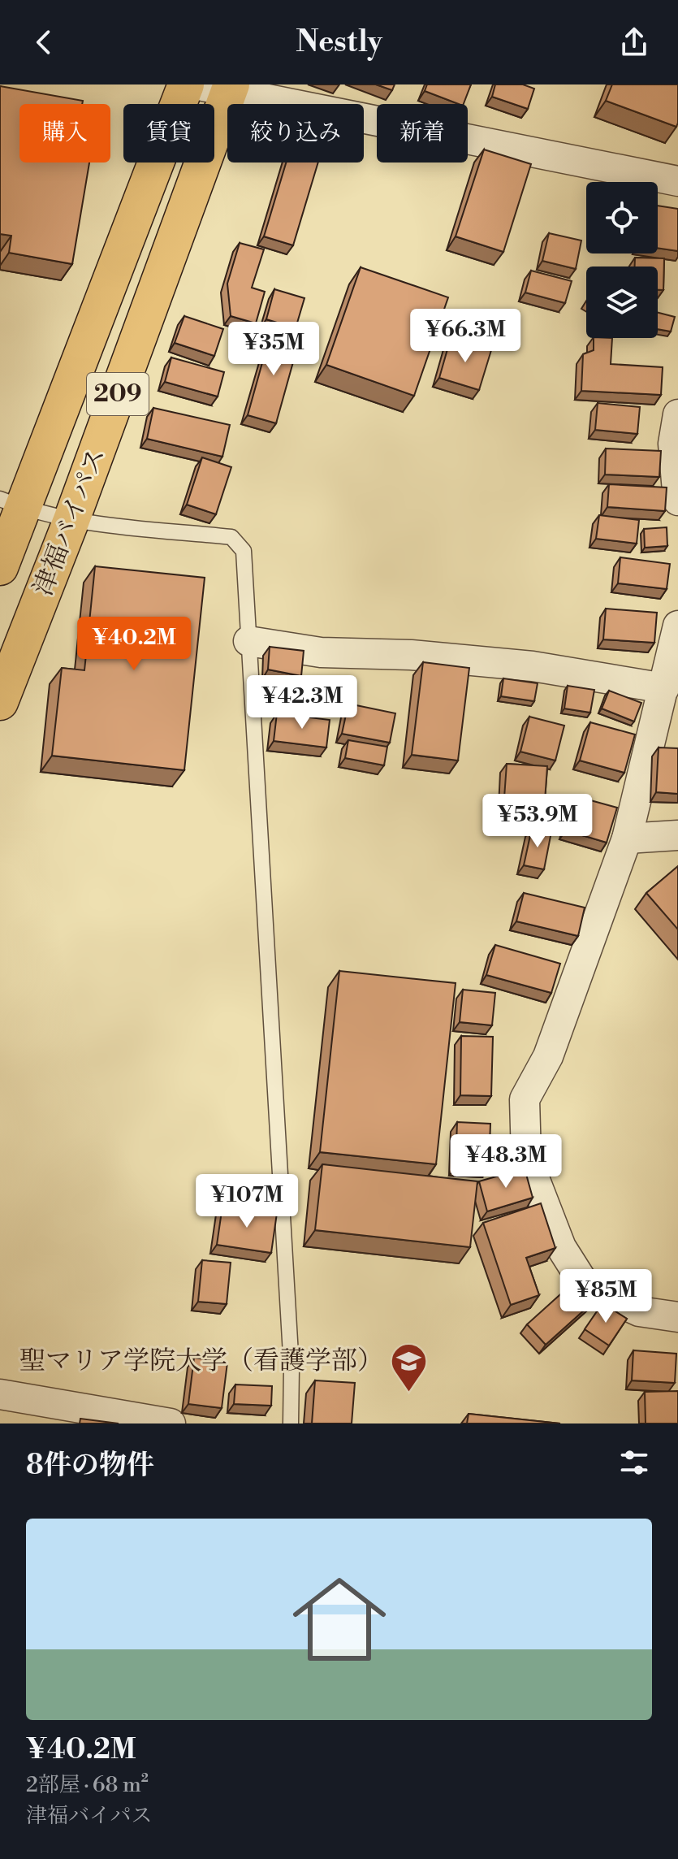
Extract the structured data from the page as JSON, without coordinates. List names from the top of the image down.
{
  "streets": {
    "highway": ["209", "津福バイパス"]
  },
  "places": {
    "school or university": ["聖マリア学院大学（看護学部）"]
  },
  "page": {
    "header": "Nestly",
    "chip": [
      "購入",
      "賃貸",
      "絞り込み",
      "新着"
    ],
    "price": [
      "¥66.3M",
      "¥35M",
      "¥40.2M",
      "¥42.3M",
      "¥53.9M",
      "¥48.3M",
      "¥107M",
      "¥85M"
    ],
    "heading": "8件の物件",
    "list": [
      {
        "name": "¥40.2M",
        "note": "2部屋 · 68 m² · 津福バイパス"
      }
    ]
  }
}
